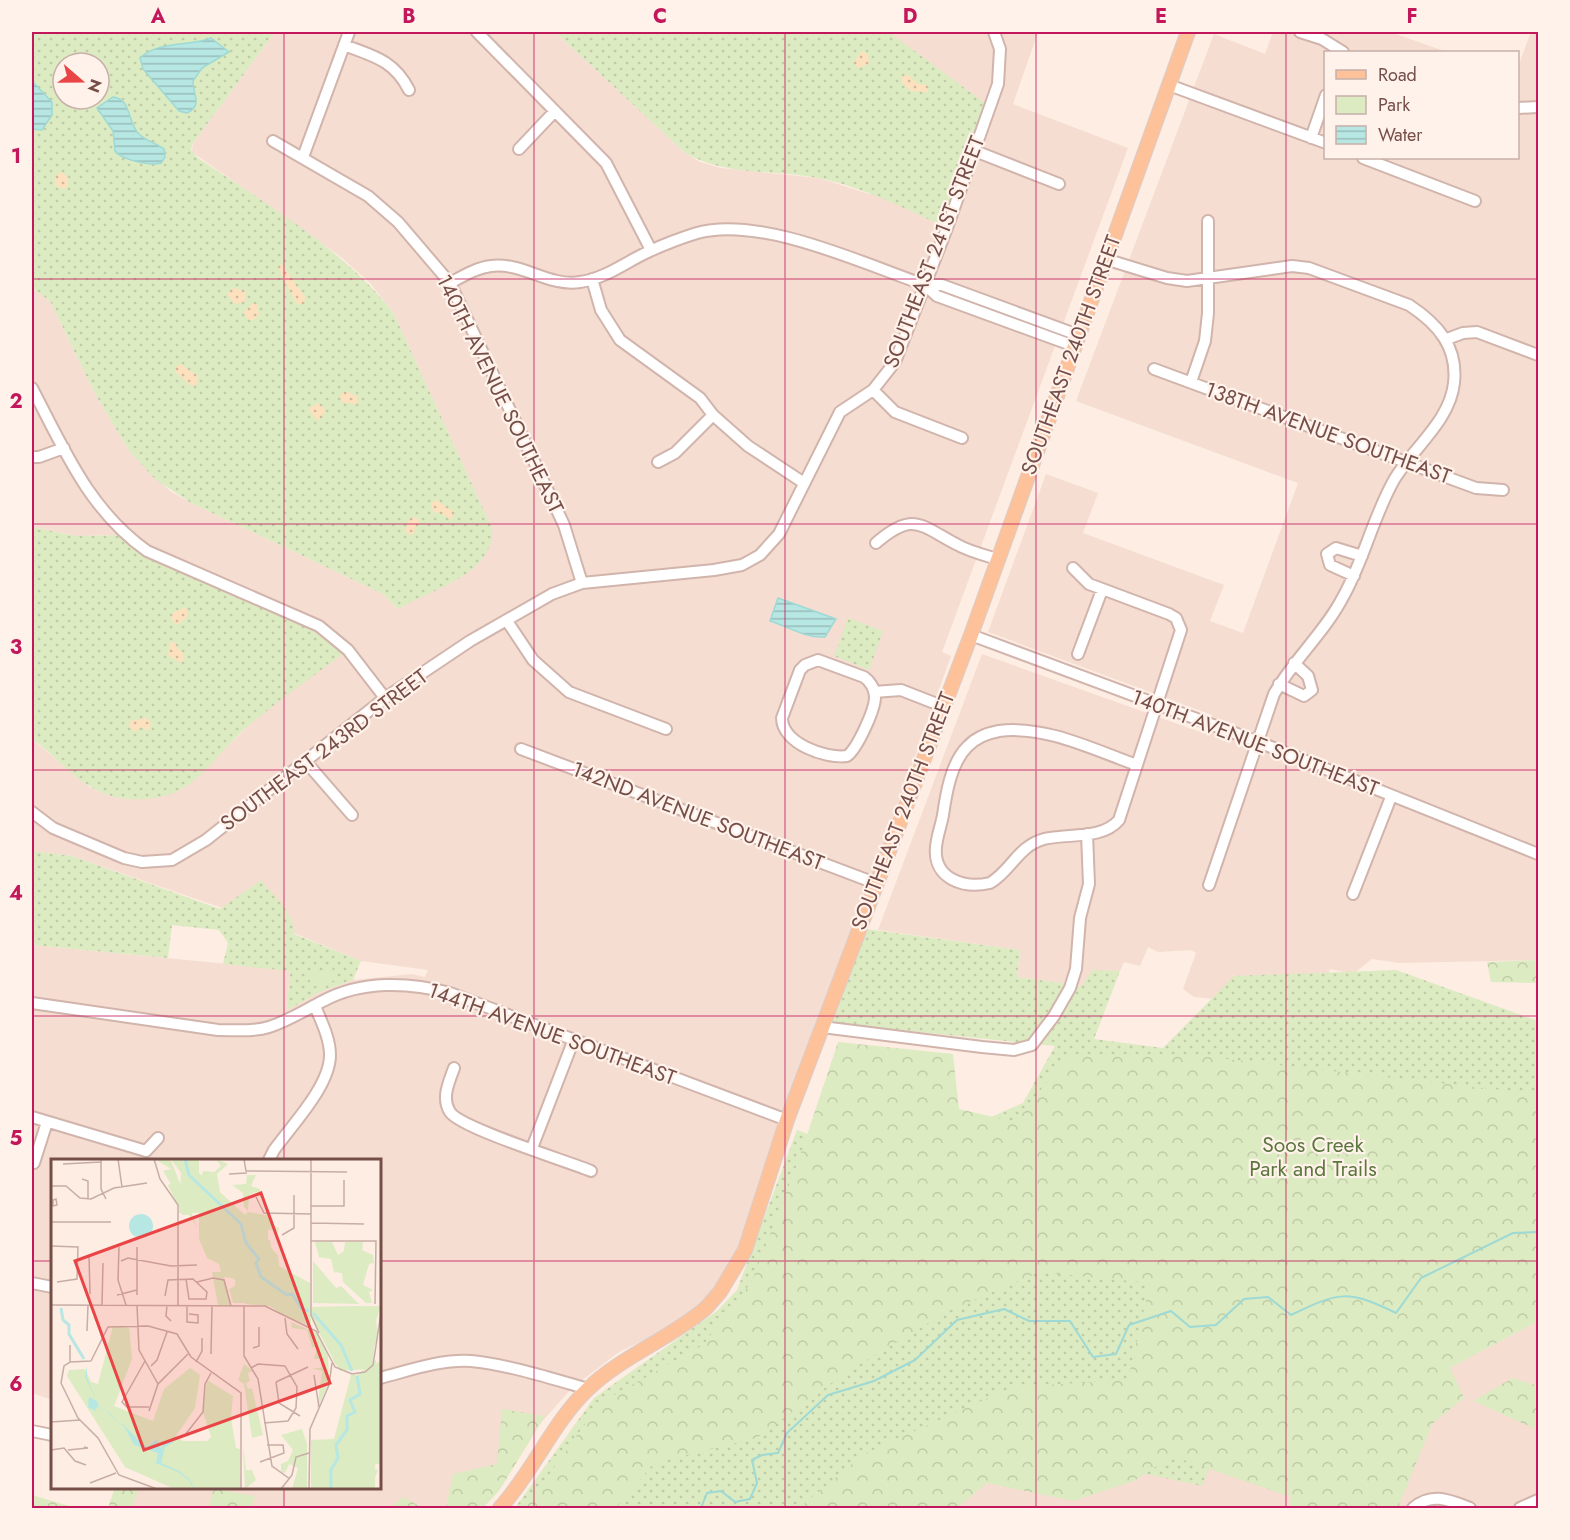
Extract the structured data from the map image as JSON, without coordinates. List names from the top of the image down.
{
  "streets": {
    "main road": ["SOUTHEAST 240TH STREET"],
    "street": [
      "SOUTHEAST 241ST STREET",
      "140TH AVENUE SOUTHEAST",
      "138TH AVENUE SOUTHEAST",
      "SOUTHEAST 243RD STREET",
      "142ND AVENUE SOUTHEAST",
      "144TH AVENUE SOUTHEAST"
    ]
  },
  "crossings": [
    ["SOUTHEAST 241ST STREET", "140TH AVENUE SOUTHEAST"],
    ["SOUTHEAST 241ST STREET", "SOUTHEAST 243RD STREET"],
    ["SOUTHEAST 240TH STREET", "140TH AVENUE SOUTHEAST"],
    ["SOUTHEAST 240TH STREET", "142ND AVENUE SOUTHEAST"],
    ["SOUTHEAST 240TH STREET", "144TH AVENUE SOUTHEAST"],
    ["140TH AVENUE SOUTHEAST", "SOUTHEAST 243RD STREET"]
  ],
  "parks": ["Soos Creek Park and Trails"],
  "legend": ["Road", "Park", "Water"],
  "north": "right",
  "grid": {
    "columns": [
      "A",
      "B",
      "C",
      "D",
      "E",
      "F"
    ],
    "rows": [
      "1",
      "2",
      "3",
      "4",
      "5",
      "6"
    ]
  }
}
